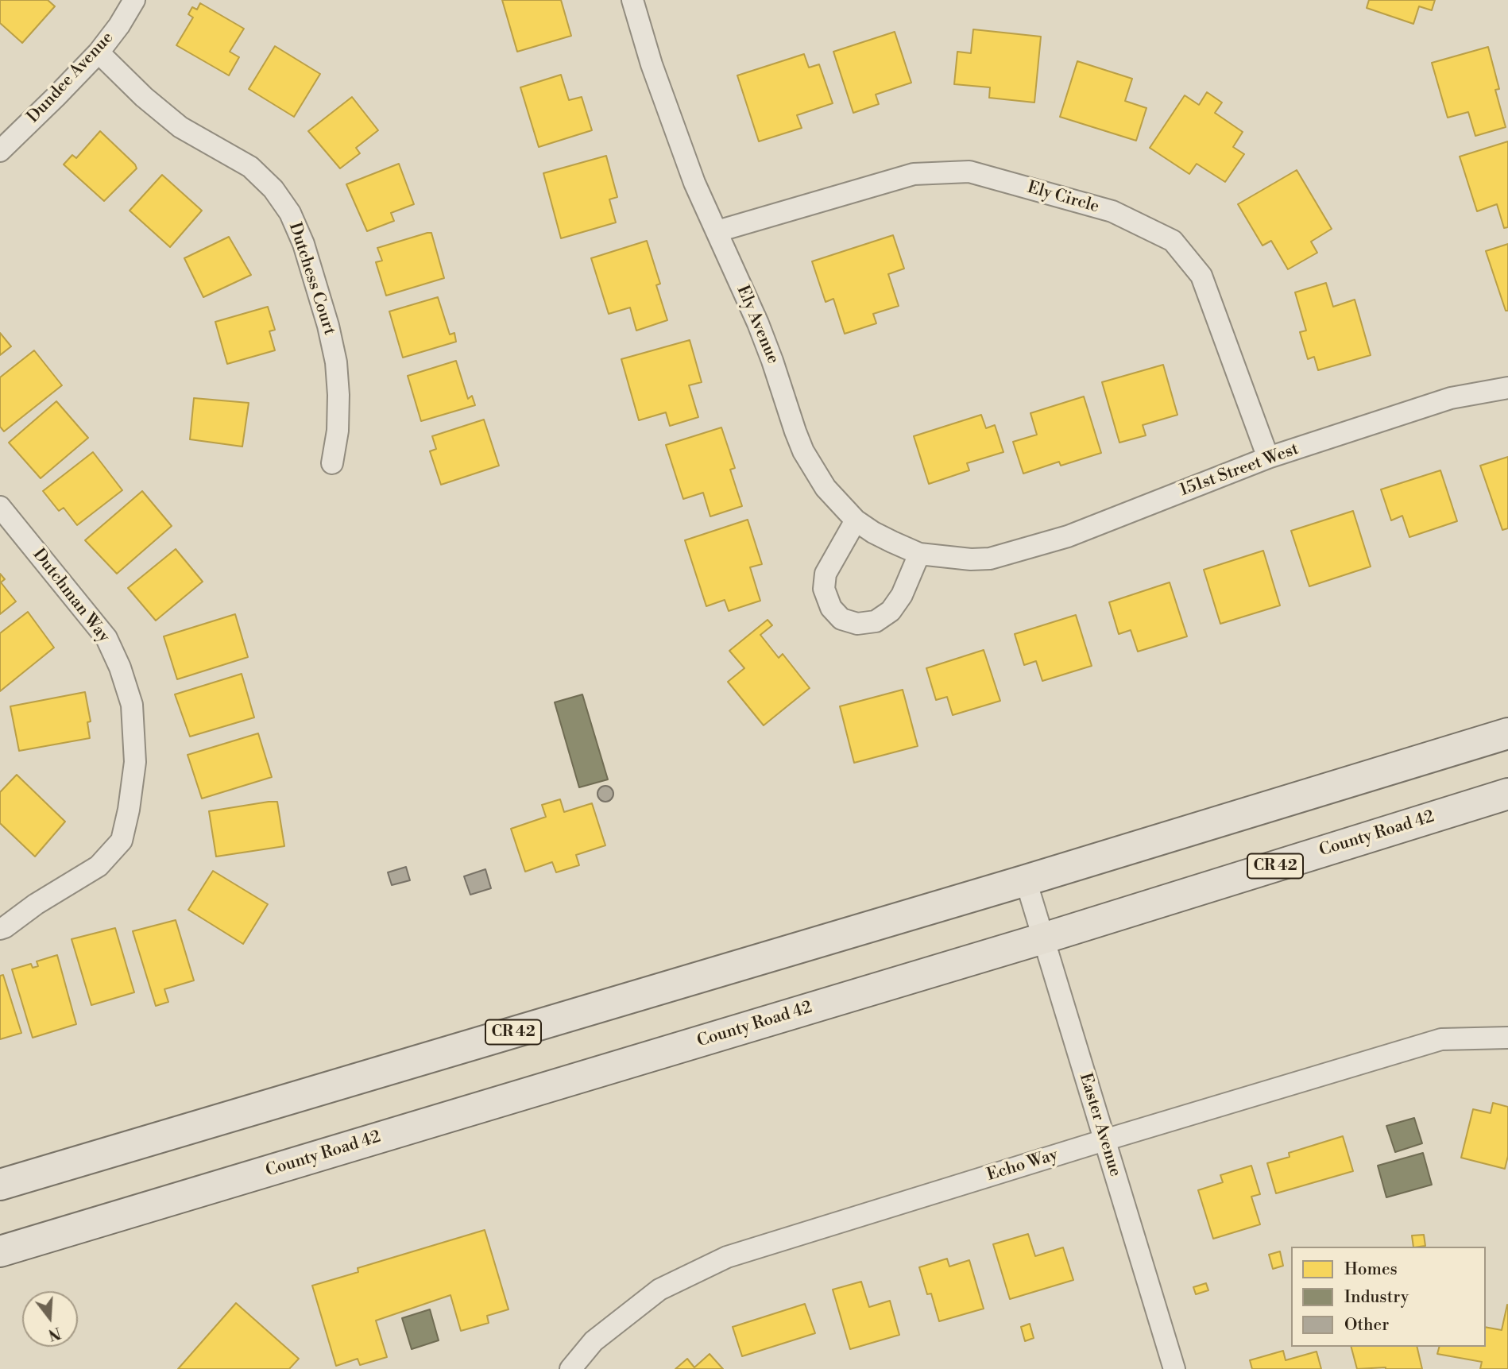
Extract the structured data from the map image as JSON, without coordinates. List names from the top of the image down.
{
  "streets": {
    "highway": ["County Road 42", "CR 42"],
    "street": [
      "Dundee Avenue",
      "Ely Circle",
      "Dutchess Court",
      "Ely Avenue",
      "151st Street West",
      "Dutchman Way",
      "Easter Avenue",
      "Echo Way"
    ]
  },
  "crossings": [
    ["Dundee Avenue", "Dutchess Court"],
    ["Ely Circle", "Ely Avenue"],
    ["Ely Circle", "151st Street West"],
    ["Ely Avenue", "151st Street West"],
    ["County Road 42", "Easter Avenue"],
    ["CR 42", "Easter Avenue"],
    ["Easter Avenue", "Echo Way"]
  ],
  "legend": ["Homes", "Industry", "Other"],
  "north": "bottom"
}
